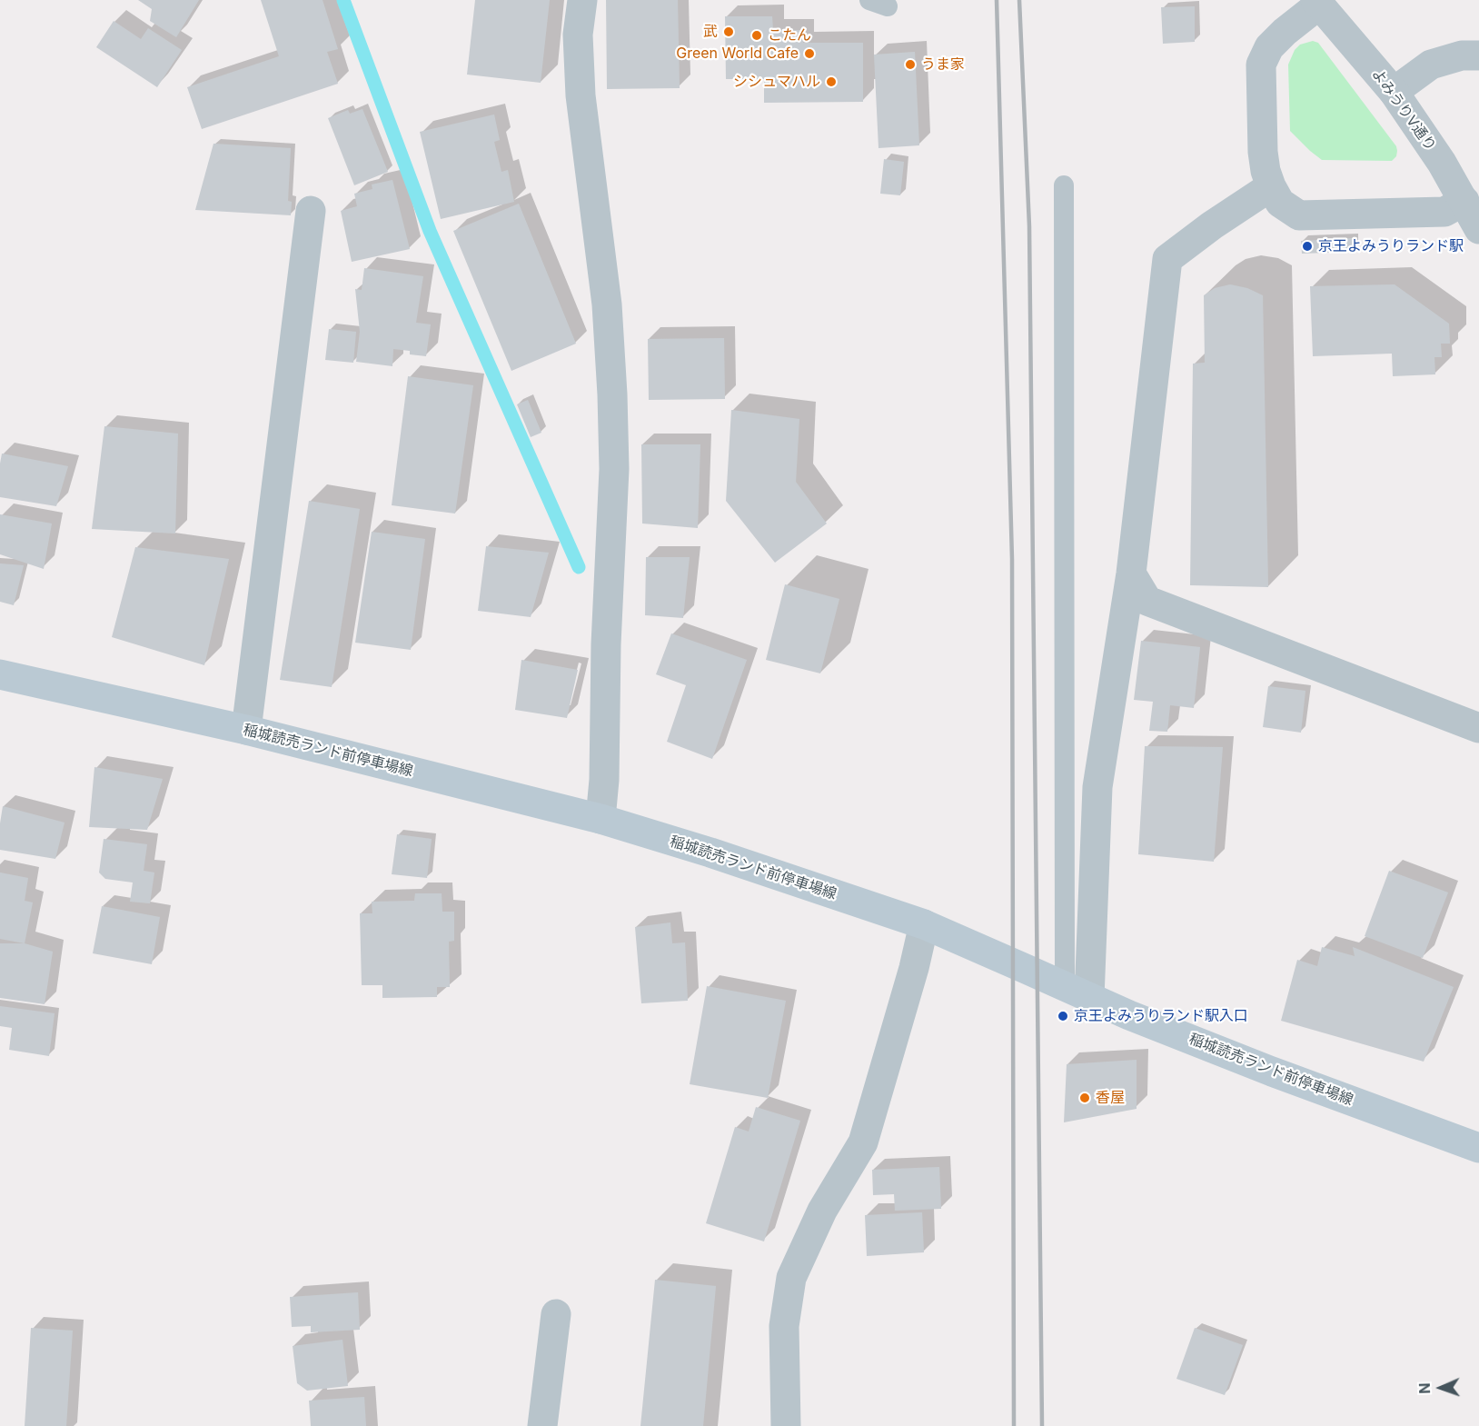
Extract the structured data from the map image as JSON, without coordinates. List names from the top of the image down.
{
  "streets": {
    "main road": ["稲城読売ランド前停車場線"],
    "street": ["よみうりV通り"]
  },
  "places": [
    "武",
    "こたん",
    "Green World Cafe",
    "うま家",
    "シシュマハル",
    "京王よみうりランド駅",
    "京王よみうりランド駅入口",
    "香屋"
  ],
  "north": "left"
}
